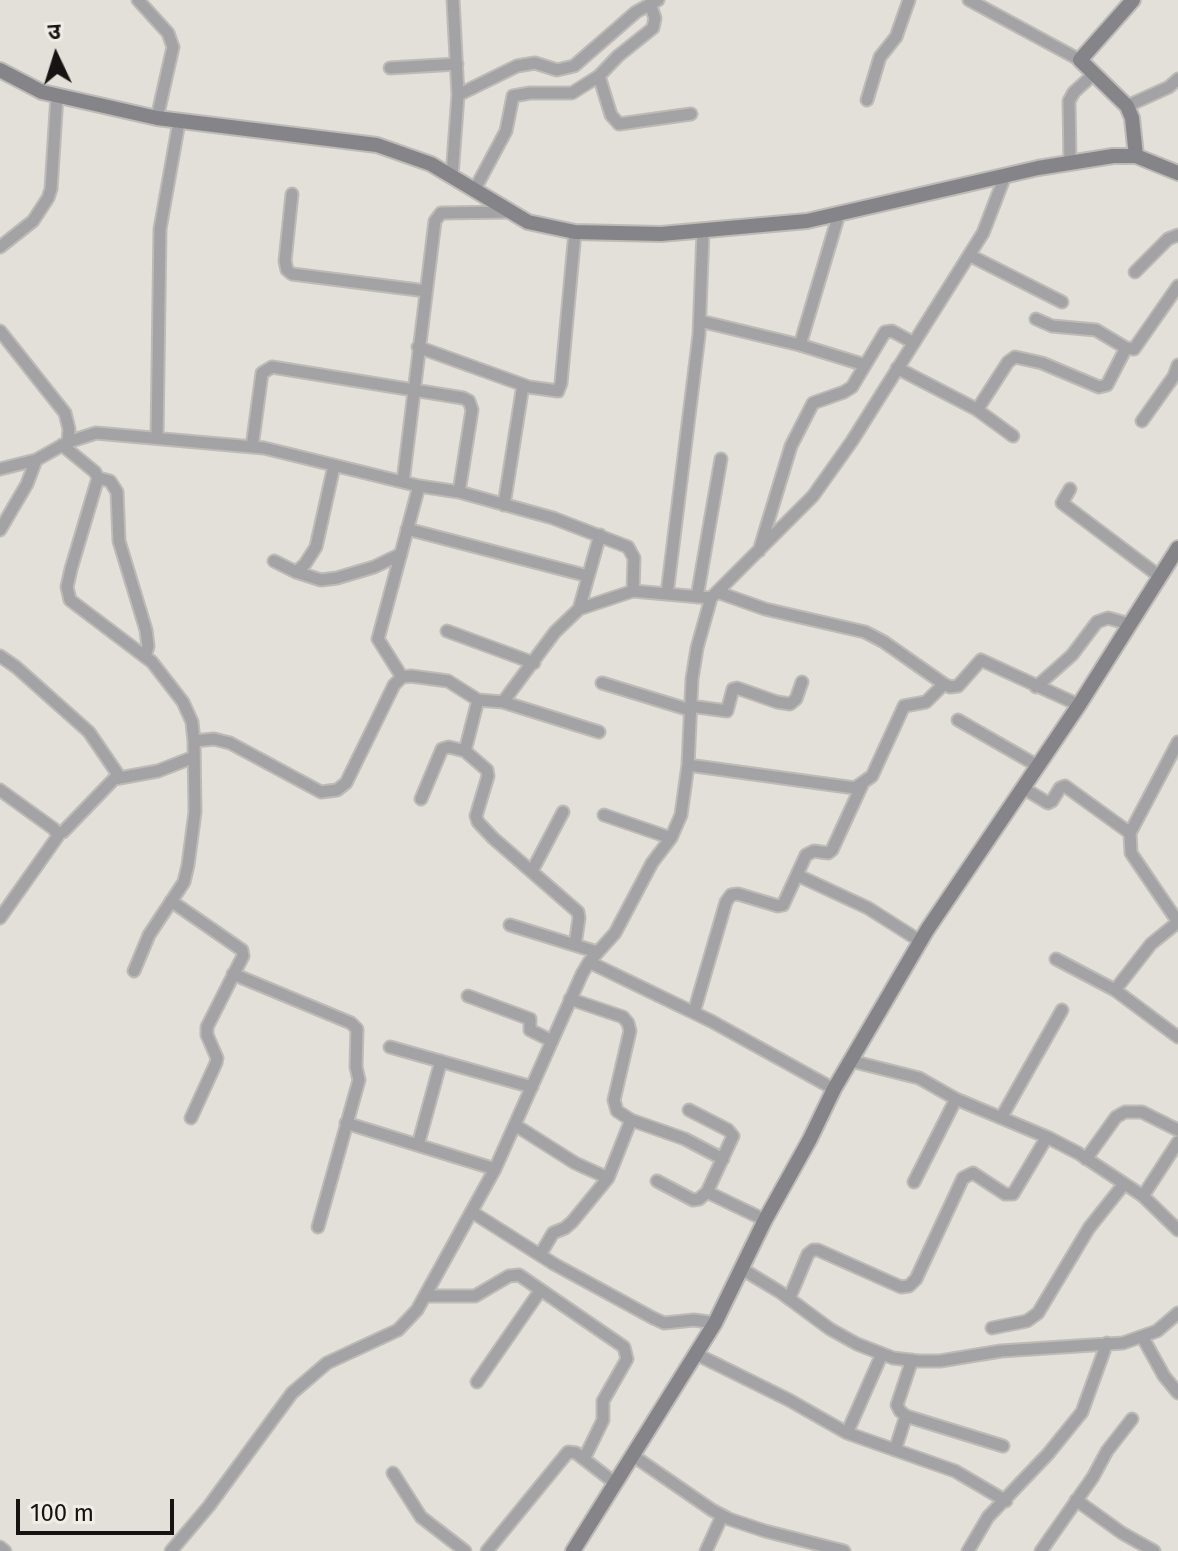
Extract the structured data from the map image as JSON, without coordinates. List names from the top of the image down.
{
  "scale_bar": "100 m",
  "north": "top"
}
